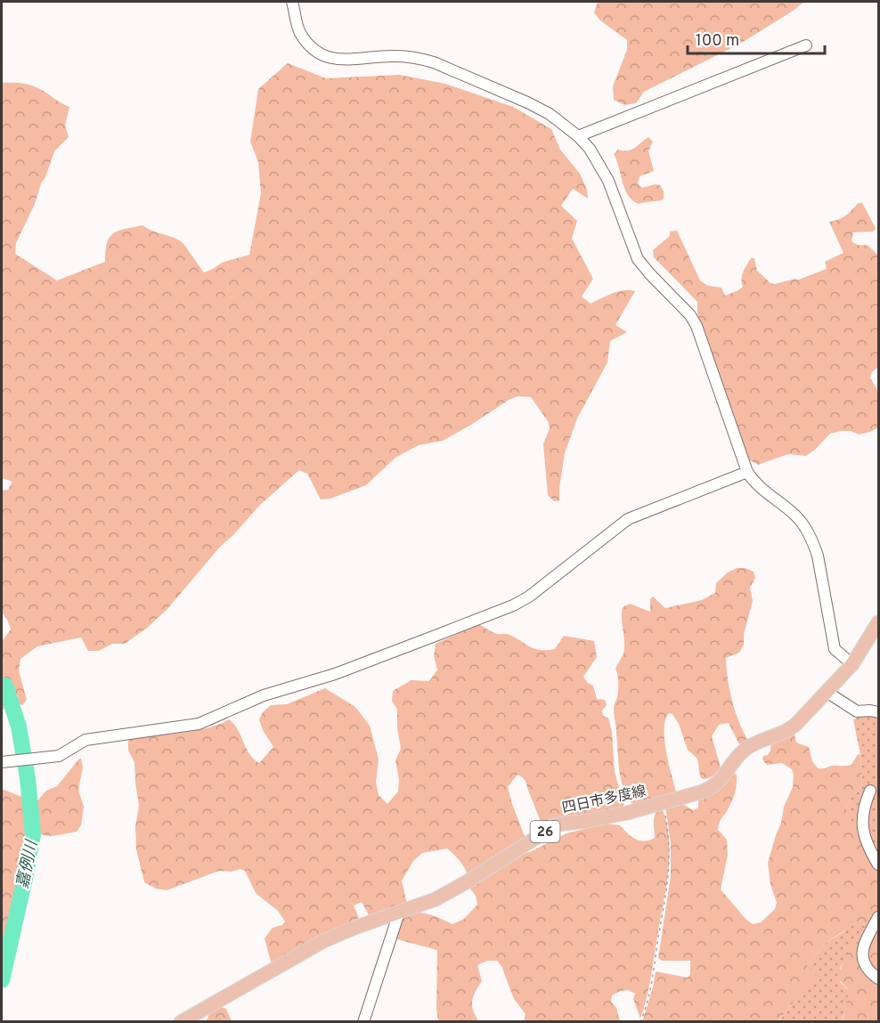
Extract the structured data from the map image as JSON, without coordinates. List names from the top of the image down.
{
  "streets": {
    "main road": ["四日市多度線", "26"]
  },
  "water": ["嘉例川"],
  "scale_bar": "100 m"
}
